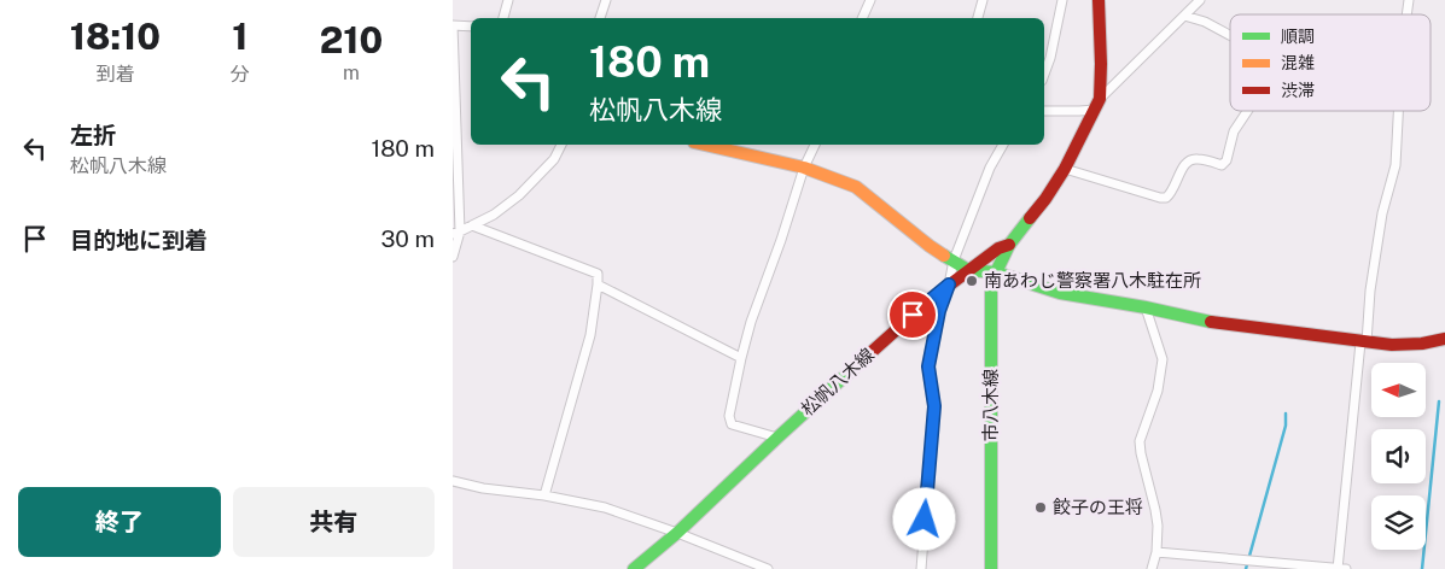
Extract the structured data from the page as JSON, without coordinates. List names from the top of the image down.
{
  "streets": {
    "main road": ["松帆八木線", "市八木線"]
  },
  "crossings": [
    ["松帆八木線", "市八木線"]
  ],
  "places": ["南あわじ警察署八木駐在所", "餃子の王将"],
  "legend": ["順調", "混雑", "渋滞"],
  "north": "left",
  "page": {
    "eta": [
      "18:10",
      "到着",
      "1",
      "分",
      "210",
      "m"
    ],
    "turn": ["180 m", "松帆八木線"],
    "list": [
      {
        "name": "左折",
        "note": "松帆八木線",
        "value": "180 m"
      },
      {
        "name": "目的地に到着",
        "value": "30 m"
      }
    ],
    "buttons": ["終了", "共有"]
  }
}
